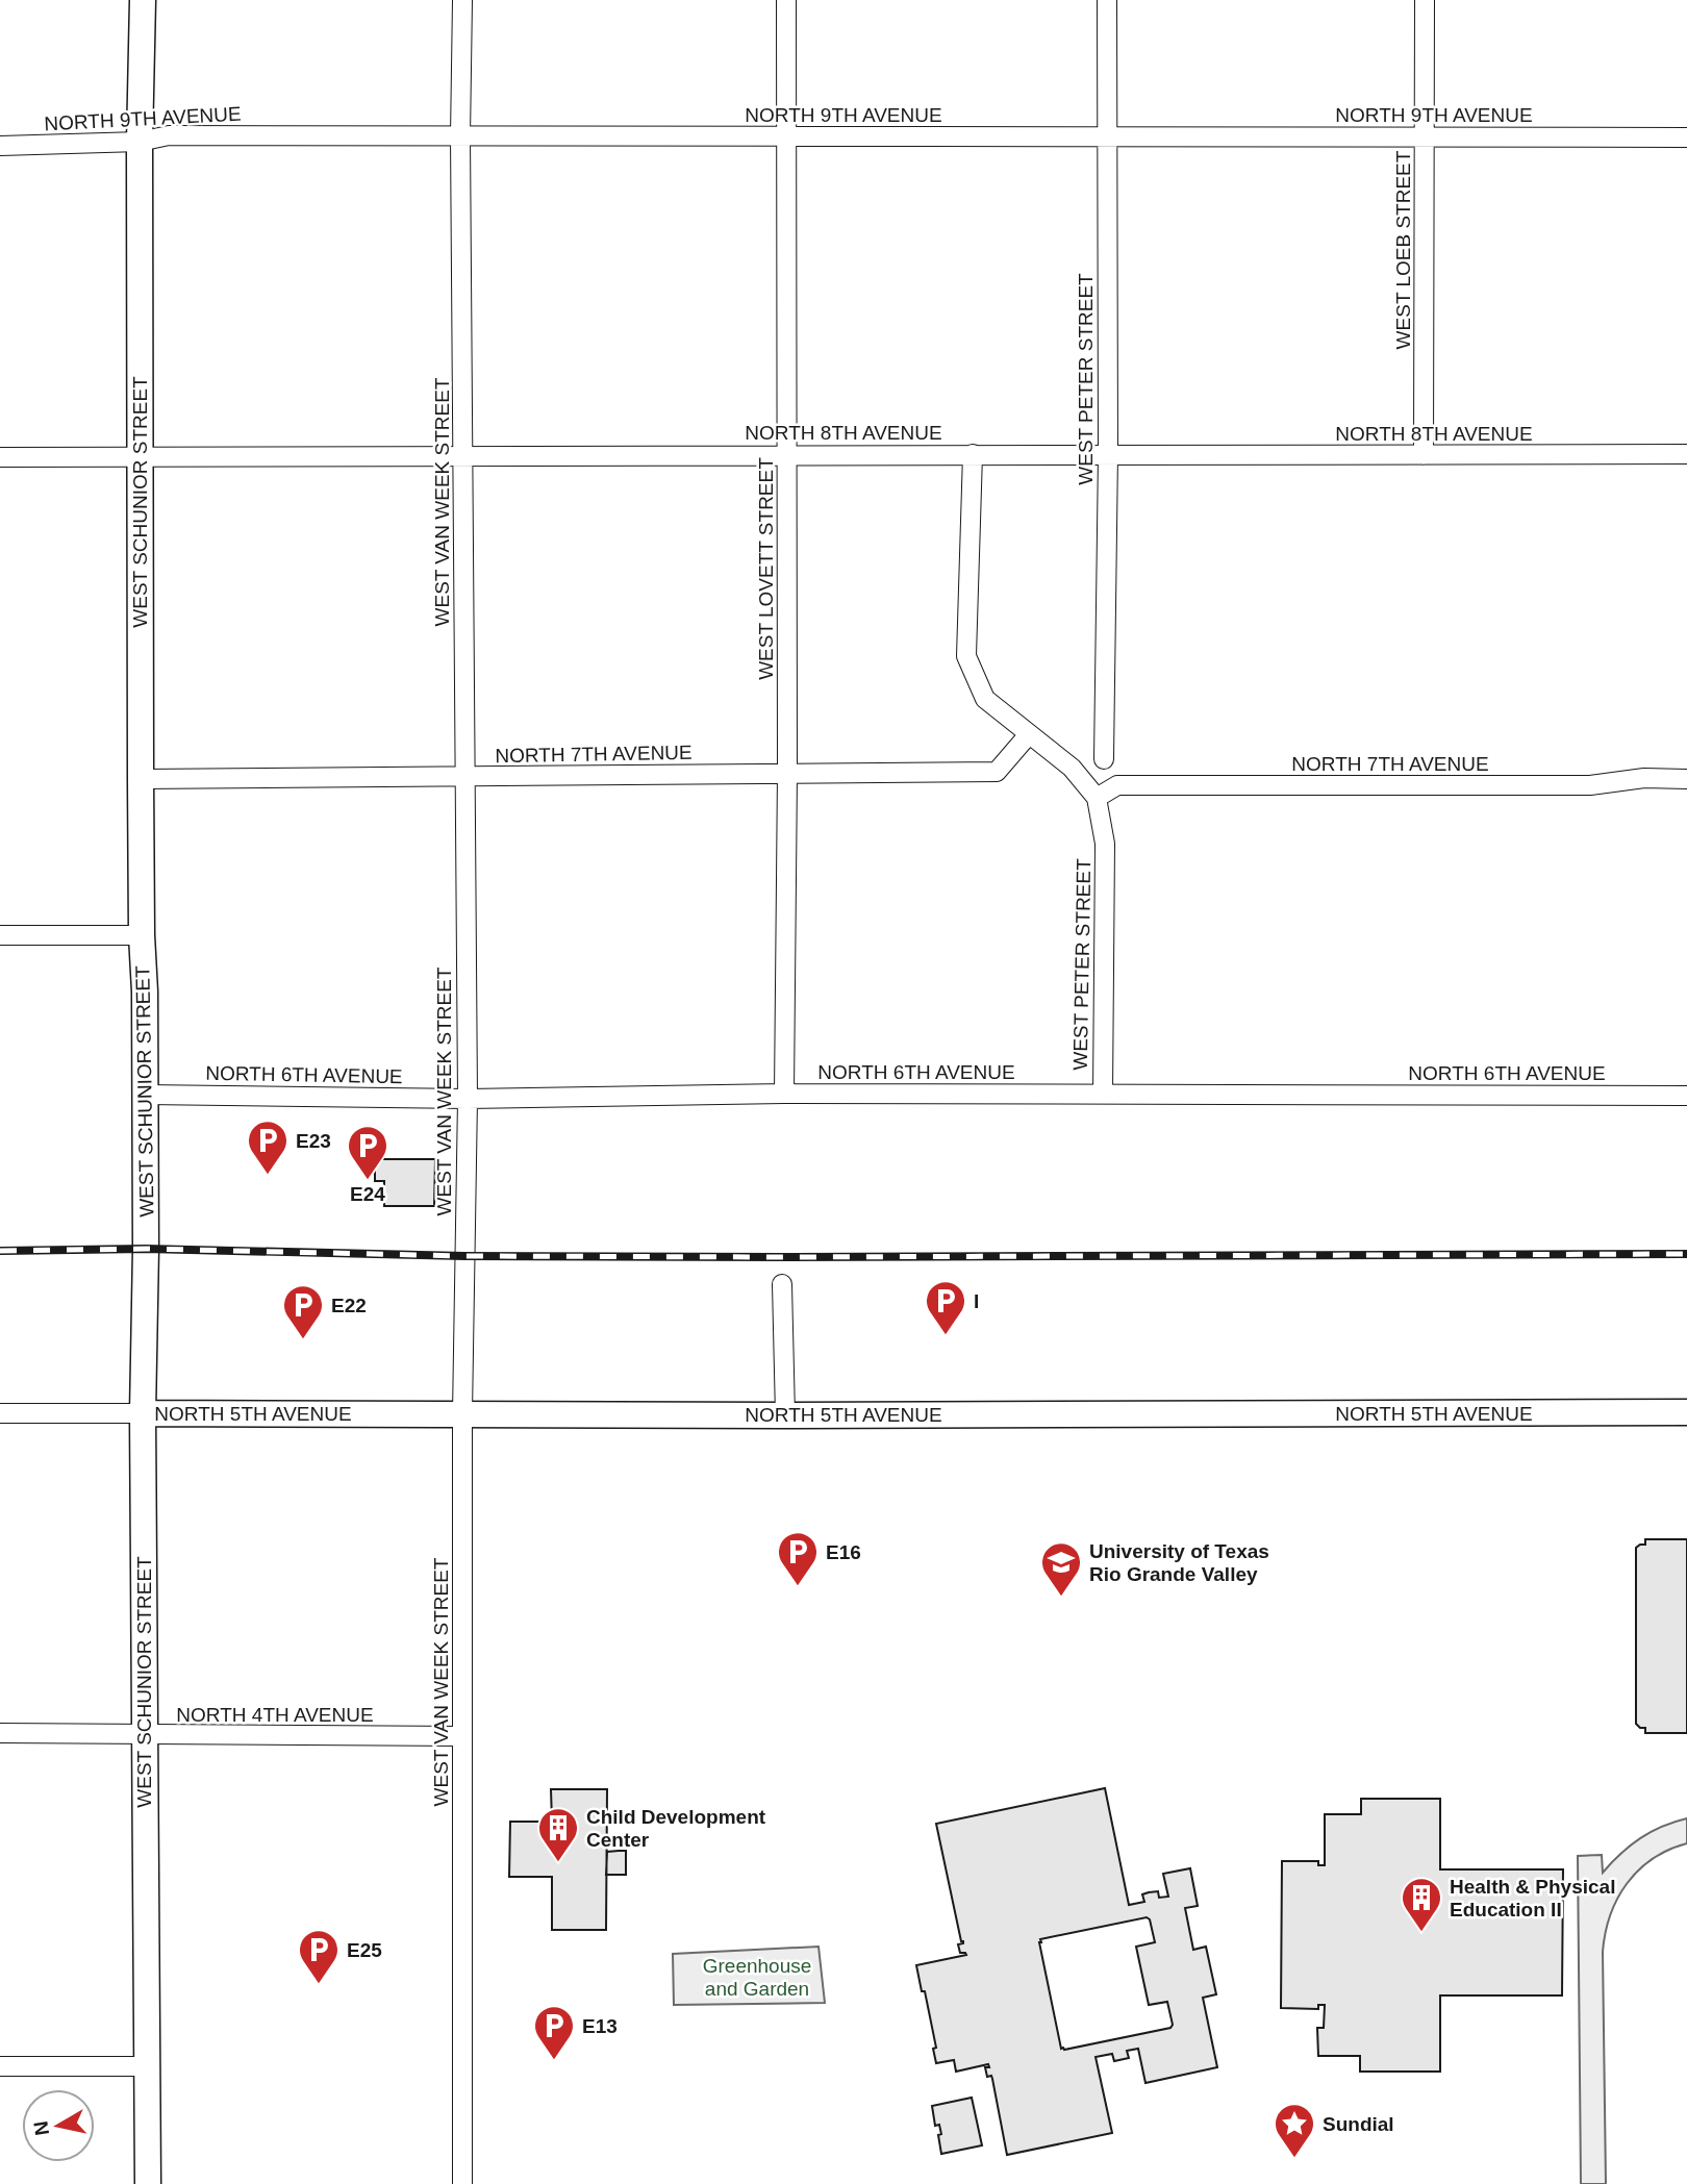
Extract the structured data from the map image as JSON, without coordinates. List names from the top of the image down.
{
  "streets": {
    "main road": ["WEST SCHUNIOR STREET", "NORTH 5TH AVENUE"],
    "street": [
      "NORTH 9TH AVENUE",
      "WEST LOEB STREET",
      "WEST PETER STREET",
      "NORTH 8TH AVENUE",
      "WEST VAN WEEK STREET",
      "WEST LOVETT STREET",
      "NORTH 7TH AVENUE",
      "NORTH 6TH AVENUE",
      "NORTH 4TH AVENUE"
    ]
  },
  "crossings": [
    ["NORTH 9TH AVENUE", "WEST LOEB STREET"],
    ["NORTH 9TH AVENUE", "WEST PETER STREET"],
    ["NORTH 9TH AVENUE", "WEST SCHUNIOR STREET"],
    ["NORTH 9TH AVENUE", "WEST VAN WEEK STREET"],
    ["NORTH 9TH AVENUE", "WEST LOVETT STREET"],
    ["WEST LOEB STREET", "NORTH 8TH AVENUE"],
    ["WEST PETER STREET", "NORTH 8TH AVENUE"],
    ["WEST PETER STREET", "NORTH 7TH AVENUE"],
    ["WEST PETER STREET", "NORTH 6TH AVENUE"],
    ["NORTH 8TH AVENUE", "WEST SCHUNIOR STREET"],
    ["NORTH 8TH AVENUE", "WEST VAN WEEK STREET"],
    ["NORTH 8TH AVENUE", "WEST LOVETT STREET"],
    ["WEST SCHUNIOR STREET", "NORTH 7TH AVENUE"],
    ["WEST SCHUNIOR STREET", "NORTH 6TH AVENUE"],
    ["WEST SCHUNIOR STREET", "NORTH 5TH AVENUE"],
    ["WEST SCHUNIOR STREET", "NORTH 4TH AVENUE"],
    ["WEST VAN WEEK STREET", "NORTH 7TH AVENUE"],
    ["WEST VAN WEEK STREET", "NORTH 6TH AVENUE"],
    ["WEST VAN WEEK STREET", "NORTH 5TH AVENUE"],
    ["WEST VAN WEEK STREET", "NORTH 4TH AVENUE"],
    ["WEST LOVETT STREET", "NORTH 7TH AVENUE"],
    ["WEST LOVETT STREET", "NORTH 6TH AVENUE"]
  ],
  "parks": ["Greenhouse and Garden"],
  "places": {
    "parking": [
      "E23",
      "E24",
      "I",
      "E22",
      "E16",
      "E25",
      "E13"
    ],
    "school or university": ["University of Texas Rio Grande Valley"],
    "building": ["Child Development Center", "Health & Physical Education II"],
    "place": ["Sundial"]
  },
  "north": "left"
}
